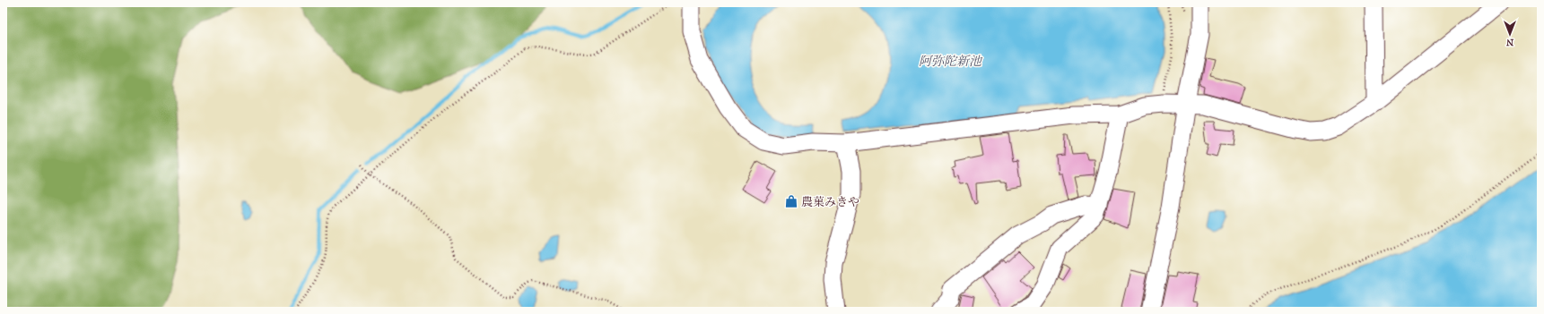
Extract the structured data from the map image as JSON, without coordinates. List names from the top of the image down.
{
  "water": ["阿弥陀新池"],
  "places": {
    "shop": ["農菓みきや"]
  },
  "north": "bottom"
}
